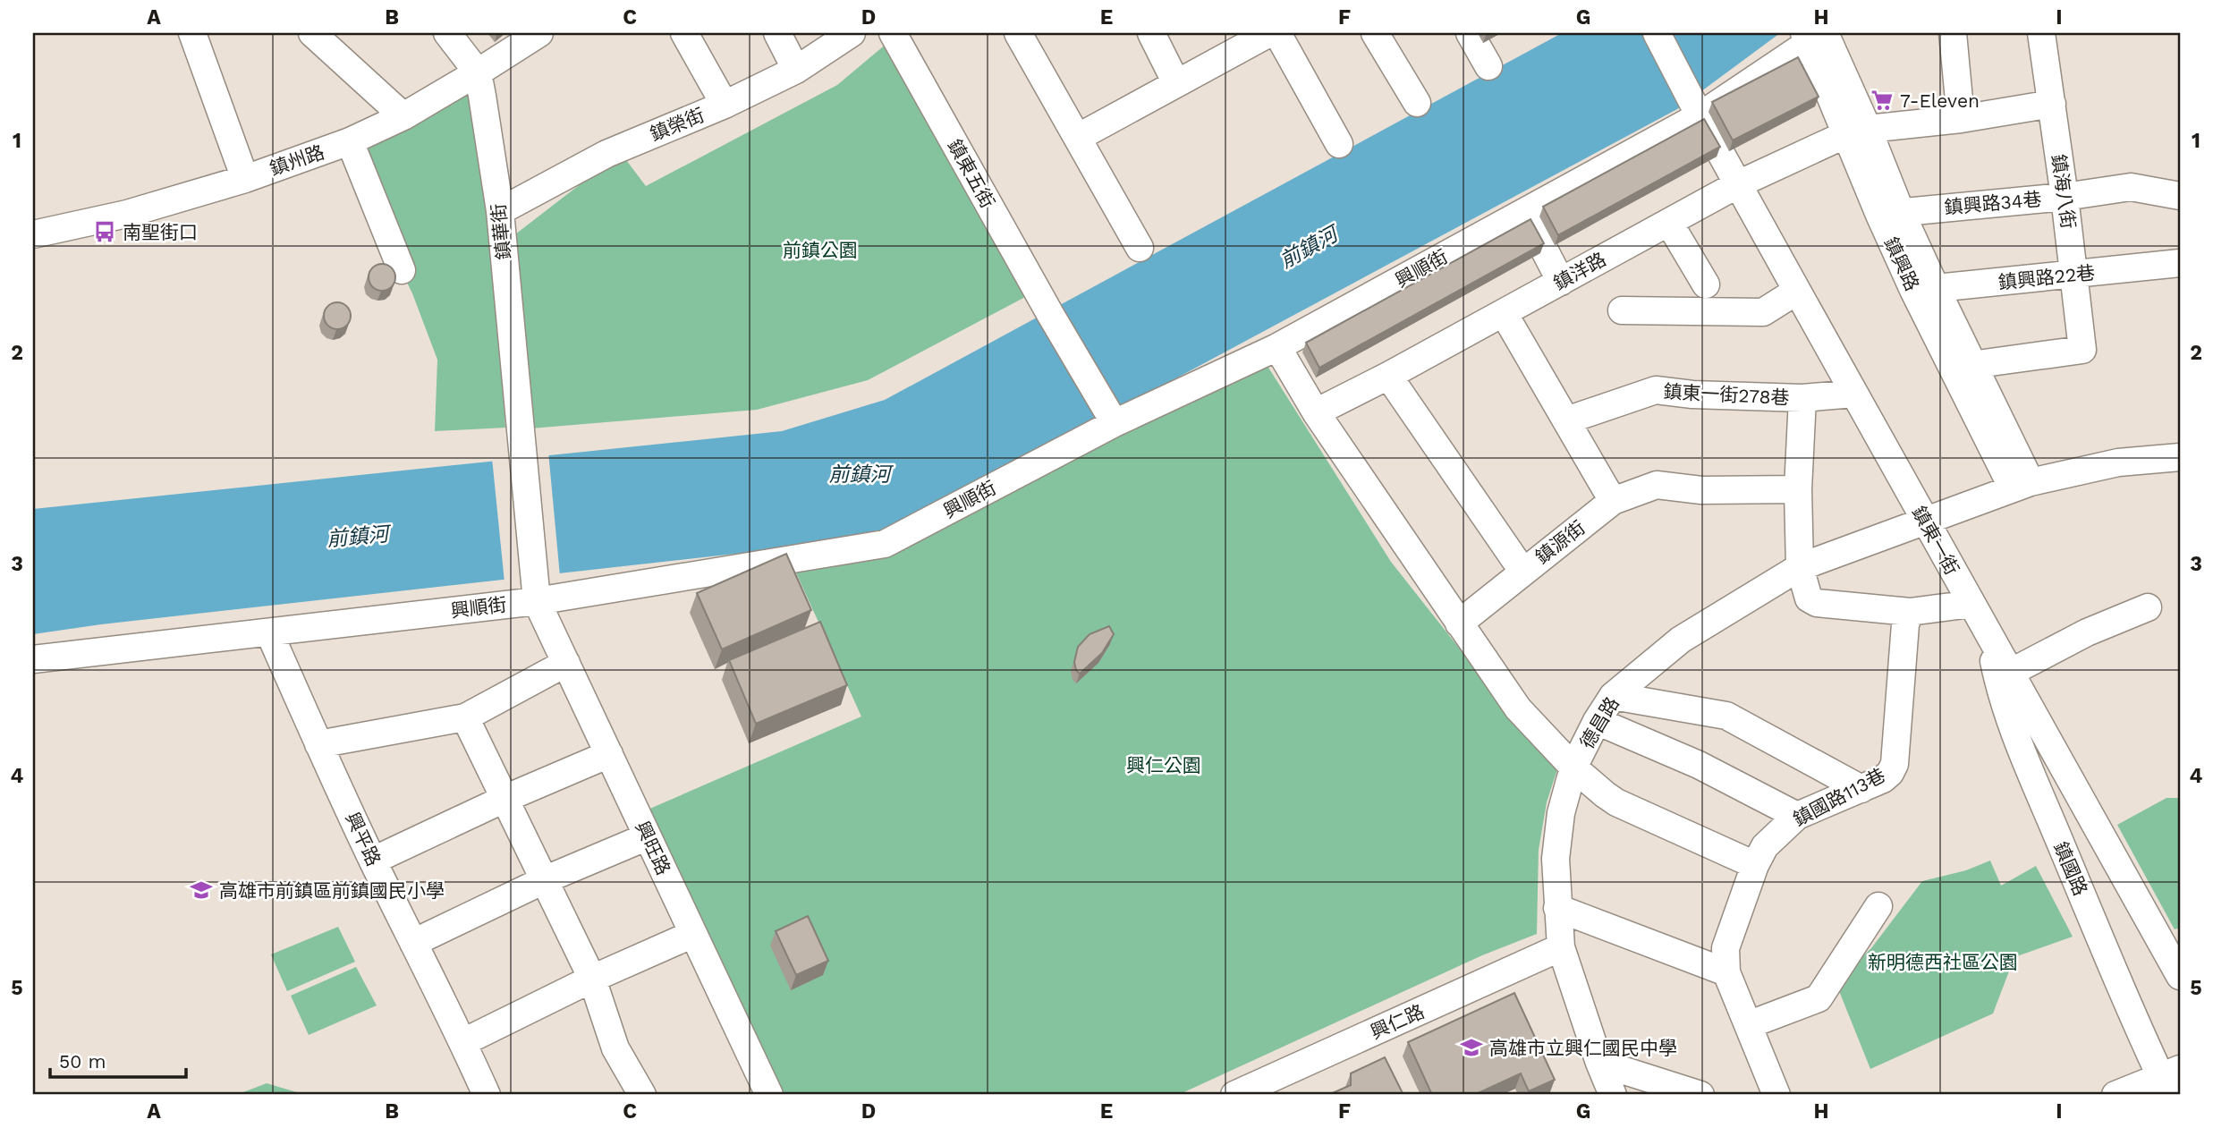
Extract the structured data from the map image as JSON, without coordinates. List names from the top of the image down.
{
  "streets": {
    "street": [
      "鎮榮街",
      "鎮州路",
      "鎮東五街",
      "鎮海八街",
      "鎮興路34巷",
      "鎮華街",
      "鎮興路",
      "興順街",
      "鎮洋路",
      "鎮興路22巷",
      "鎮東一街278巷",
      "鎮東一街",
      "鎮源街",
      "德昌路",
      "鎮國路113巷",
      "興平路",
      "興旺路",
      "鎮國路",
      "興仁路"
    ]
  },
  "crossings": [
    ["鎮榮街", "鎮華街"],
    ["鎮州路", "鎮華街"],
    ["鎮東五街", "興順街"],
    ["鎮海八街", "鎮興路34巷"],
    ["鎮海八街", "鎮興路"],
    ["鎮海八街", "鎮洋路"],
    ["鎮海八街", "鎮興路22巷"],
    ["鎮興路34巷", "鎮興路"],
    ["鎮華街", "興順街"],
    ["鎮華街", "興旺路"],
    ["鎮興路", "興順街"],
    ["鎮興路", "鎮洋路"],
    ["鎮興路", "鎮興路22巷"],
    ["鎮興路", "德昌路"],
    ["興順街", "鎮東一街"],
    ["興順街", "興平路"],
    ["興順街", "興旺路"],
    ["鎮洋路", "鎮東一街"],
    ["鎮洋路", "鎮源街"],
    ["鎮東一街278巷", "鎮東一街"],
    ["鎮東一街", "德昌路"],
    ["鎮東一街", "鎮國路"],
    ["德昌路", "興仁路"]
  ],
  "water": ["前鎮河"],
  "parks": ["前鎮公園", "興仁公園", "新明德西社區公園"],
  "places": {
    "supermarket": ["7-Eleven"],
    "bus stop": ["南聖街口"],
    "school or university": ["高雄市前鎮區前鎮國民小學", "高雄市立興仁國民中學"]
  },
  "scale_bar": "50 m",
  "grid": {
    "columns": [
      "A",
      "B",
      "C",
      "D",
      "E",
      "F",
      "G",
      "H",
      "I"
    ],
    "rows": [
      "1",
      "2",
      "3",
      "4",
      "5"
    ]
  }
}
